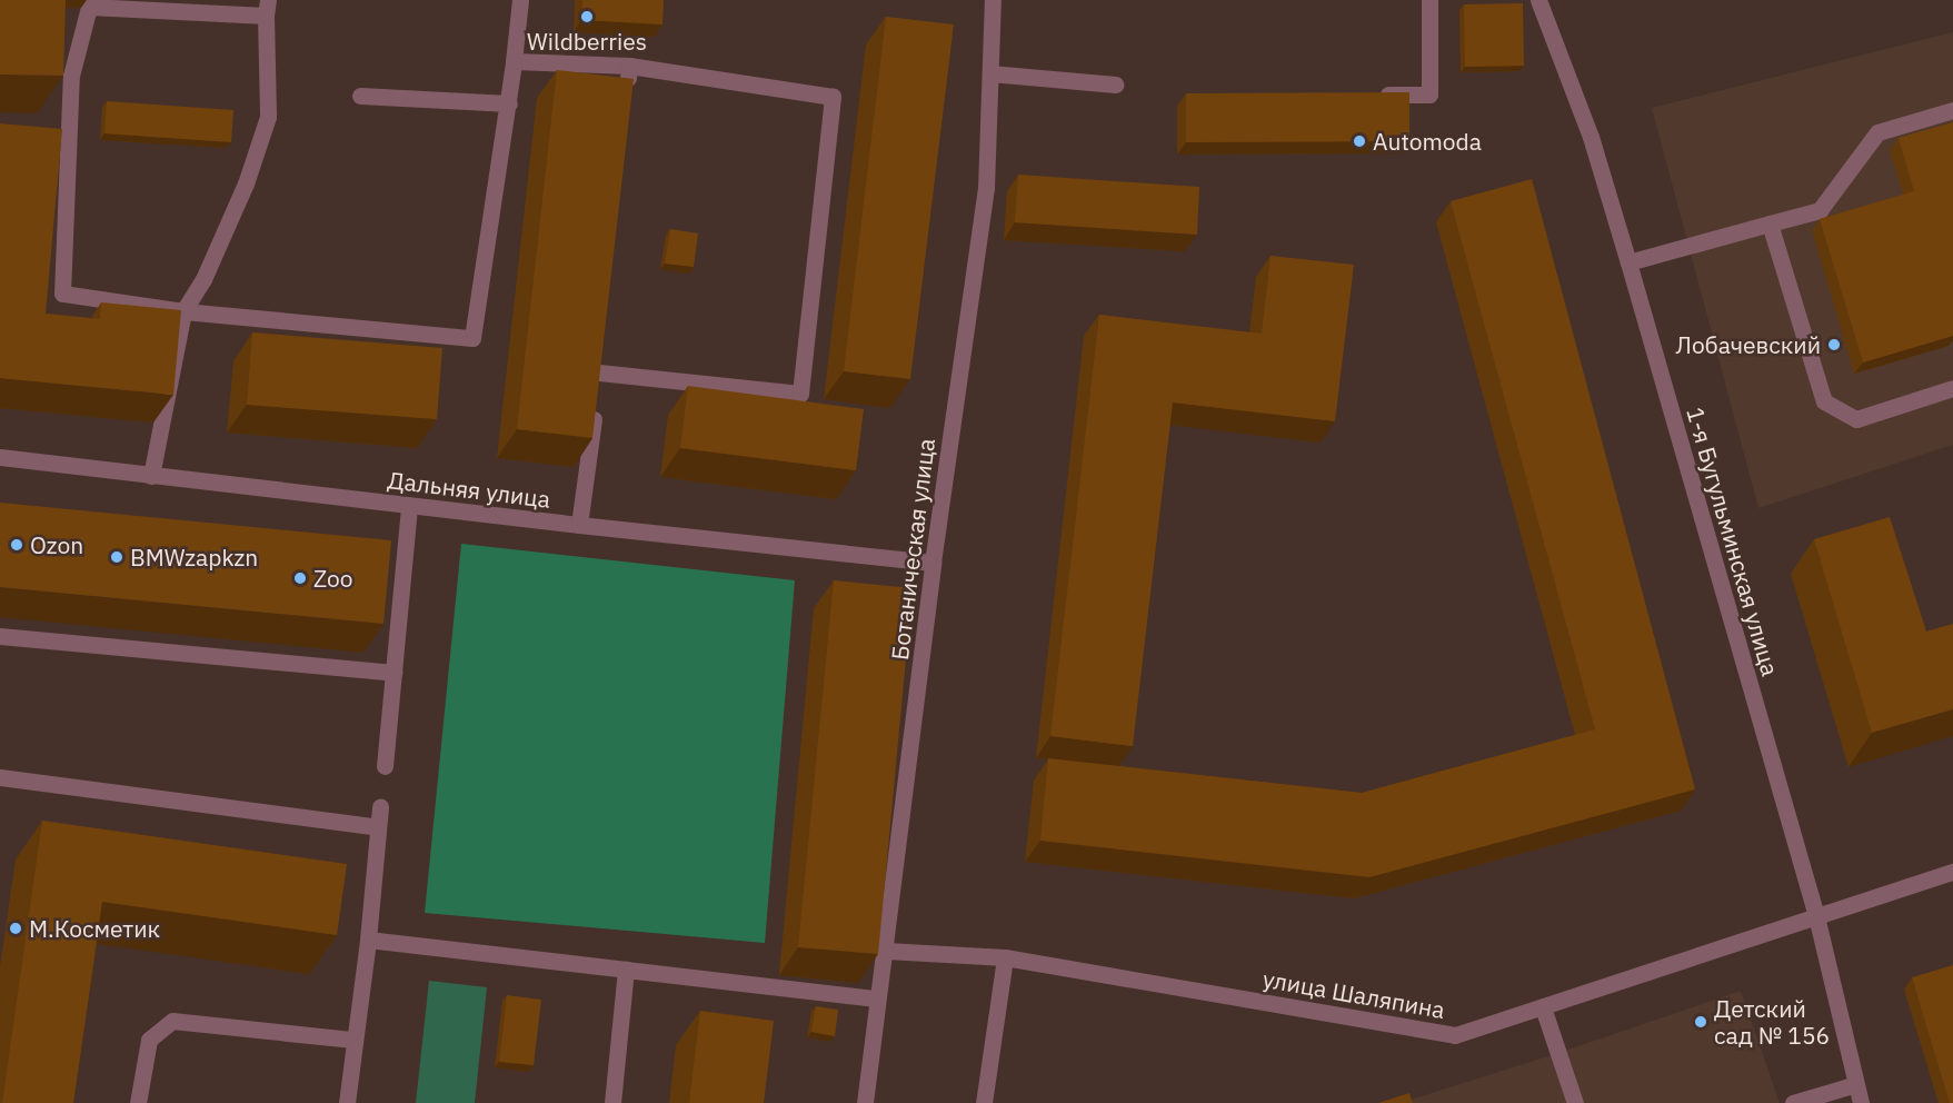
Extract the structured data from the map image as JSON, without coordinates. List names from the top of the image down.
{
  "streets": {
    "street": [
      "Дальняя улица",
      "1-я Бугульминская улица",
      "Ботаническая улица",
      "улица Шаляпина"
    ]
  },
  "crossings": [
    ["Дальняя улица", "Ботаническая улица"],
    ["1-я Бугульминская улица", "улица Шаляпина"],
    ["Ботаническая улица", "улица Шаляпина"]
  ],
  "places": [
    "Wildberries",
    "Automoda",
    "Лобачевский",
    "Ozon",
    "BMWzapkzn",
    "Zoo",
    "М.Косметик",
    "Детский сад № 156"
  ]
}
